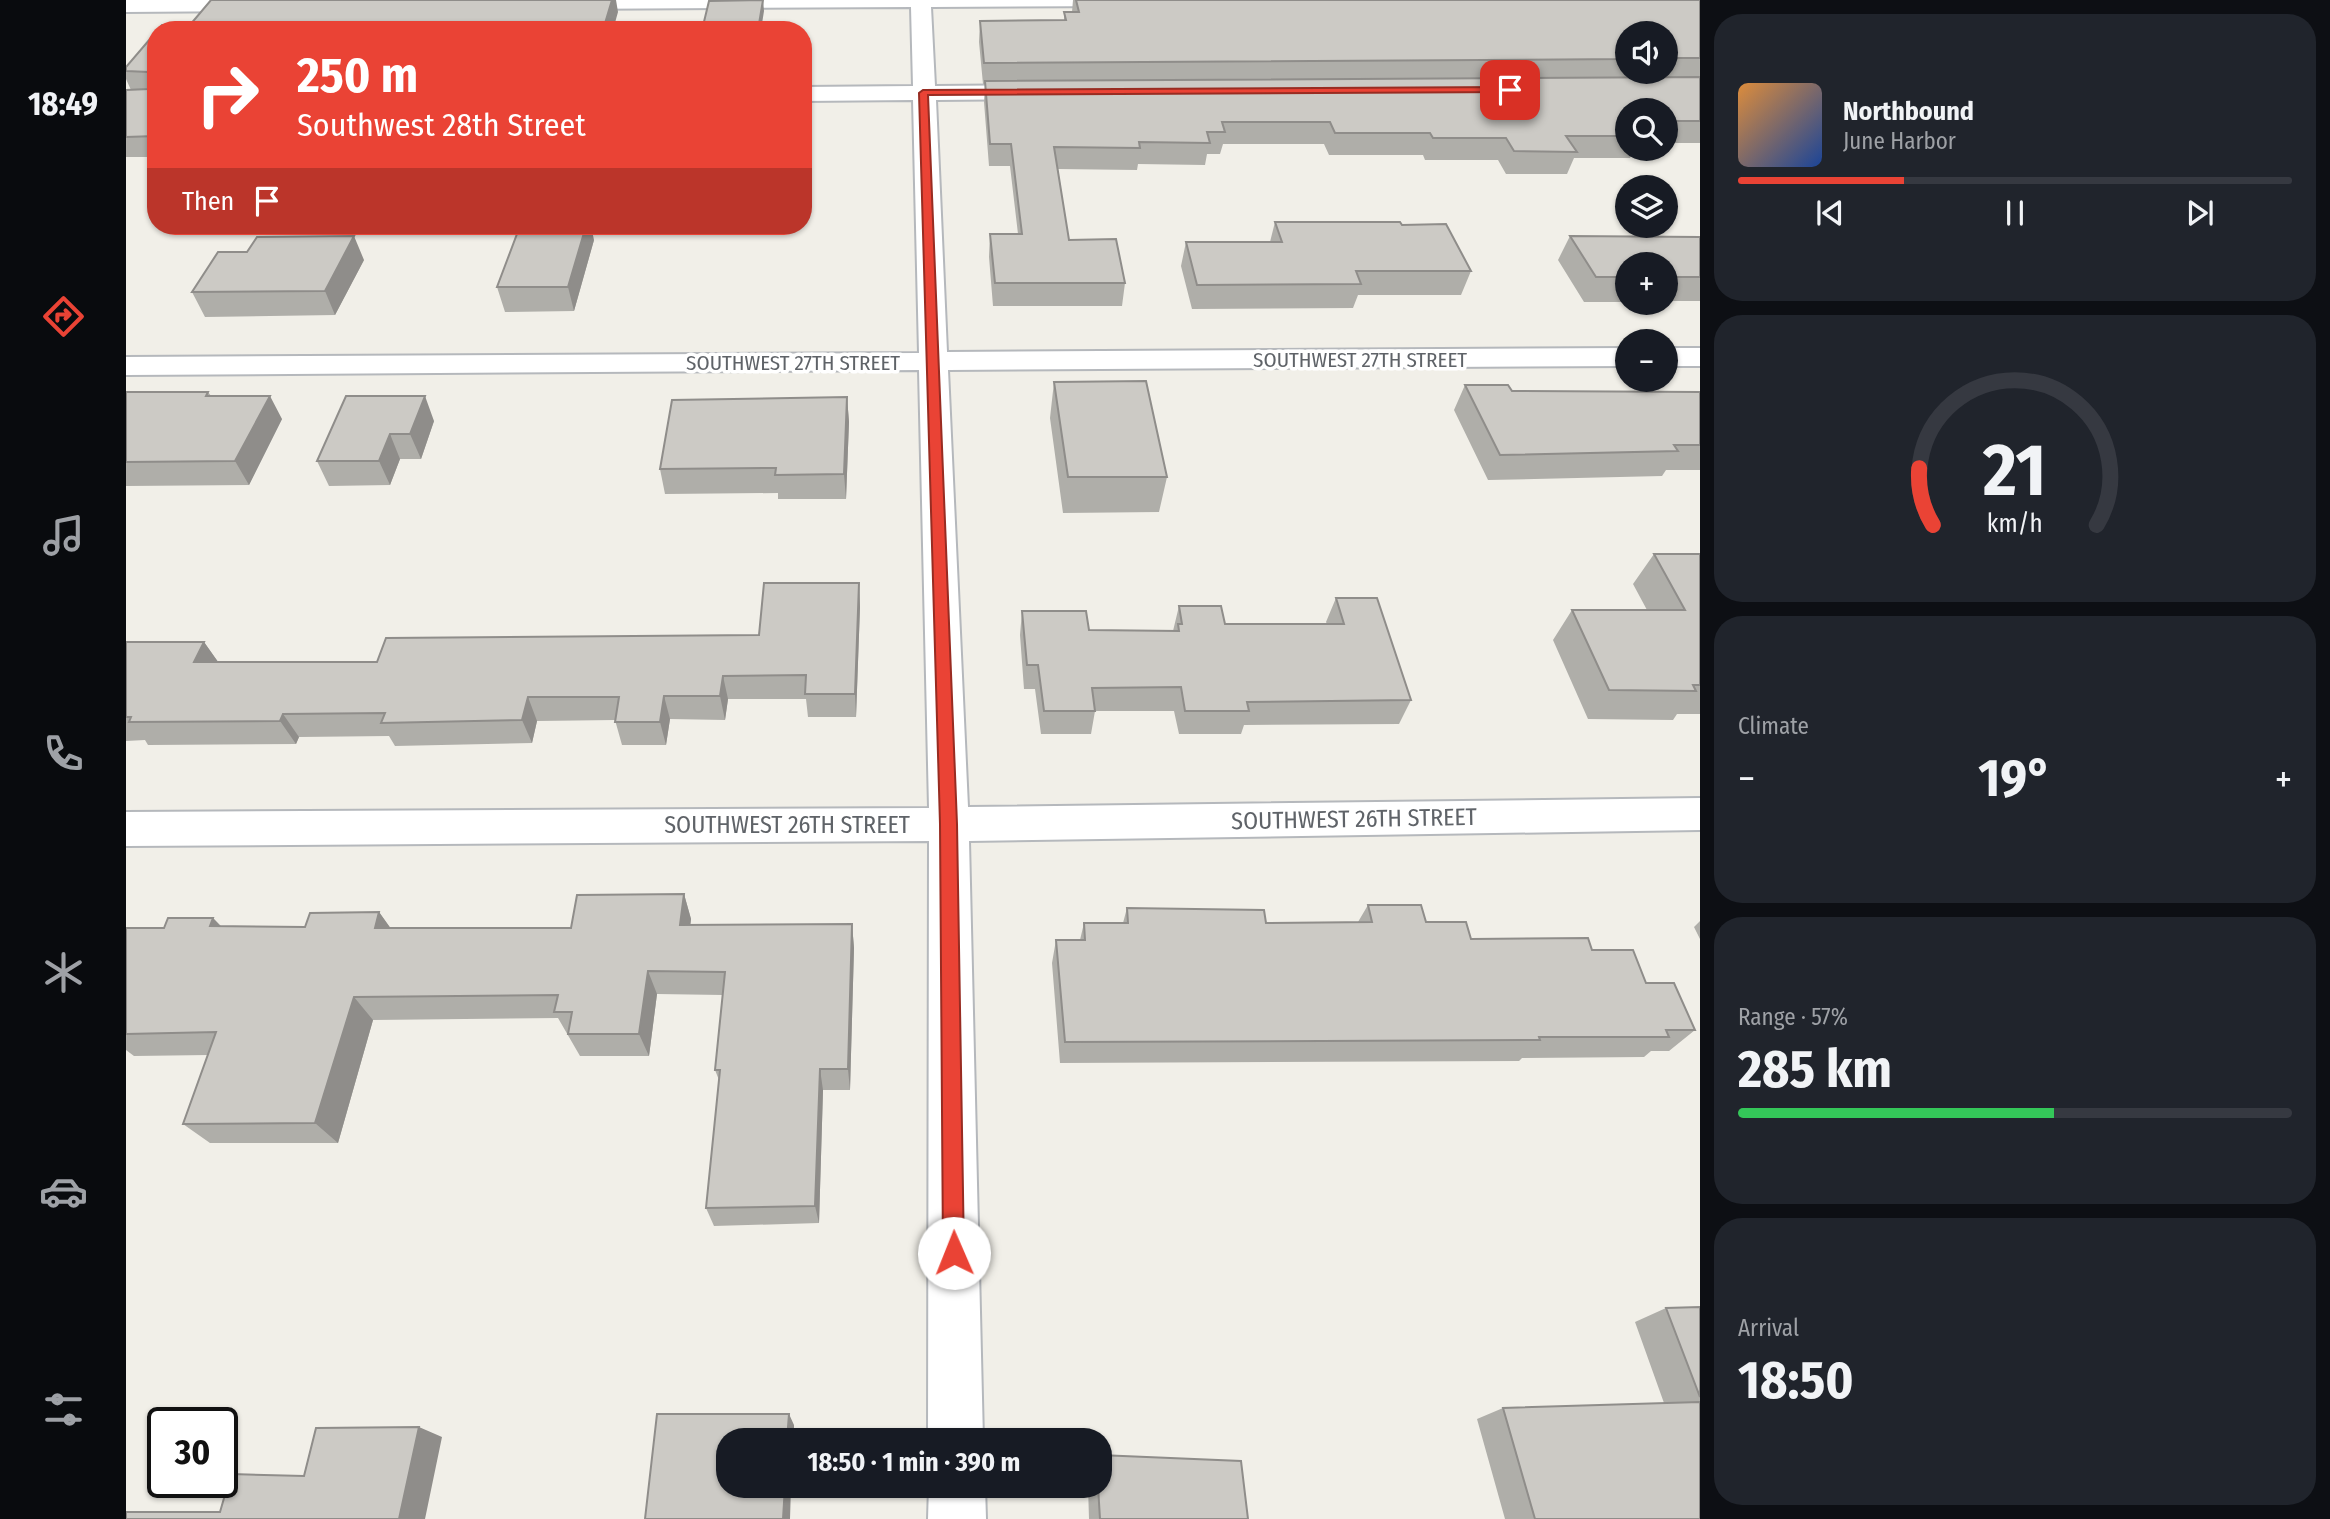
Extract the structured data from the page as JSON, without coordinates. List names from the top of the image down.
{
  "streets": {
    "street": ["SOUTHWEST 27TH STREET", "SOUTHWEST 26TH STREET"]
  },
  "page": {
    "tabs": "18:49",
    "map_buttons": ["+", "−"],
    "turn": ["250 m", "Southwest 28th Street"],
    "song": ["Northbound", "June Harbor"],
    "then": "Then",
    "tile": [
      "Climate",
      ["Range · 57%", "285 km"],
      ["Arrival", "18:50"]
    ],
    "heat": ["−", "19°", "+"],
    "limit": "30",
    "trip": "18:50 · 1 min · 390 m",
    "gauge": ["21", "km/h"]
  }
}
